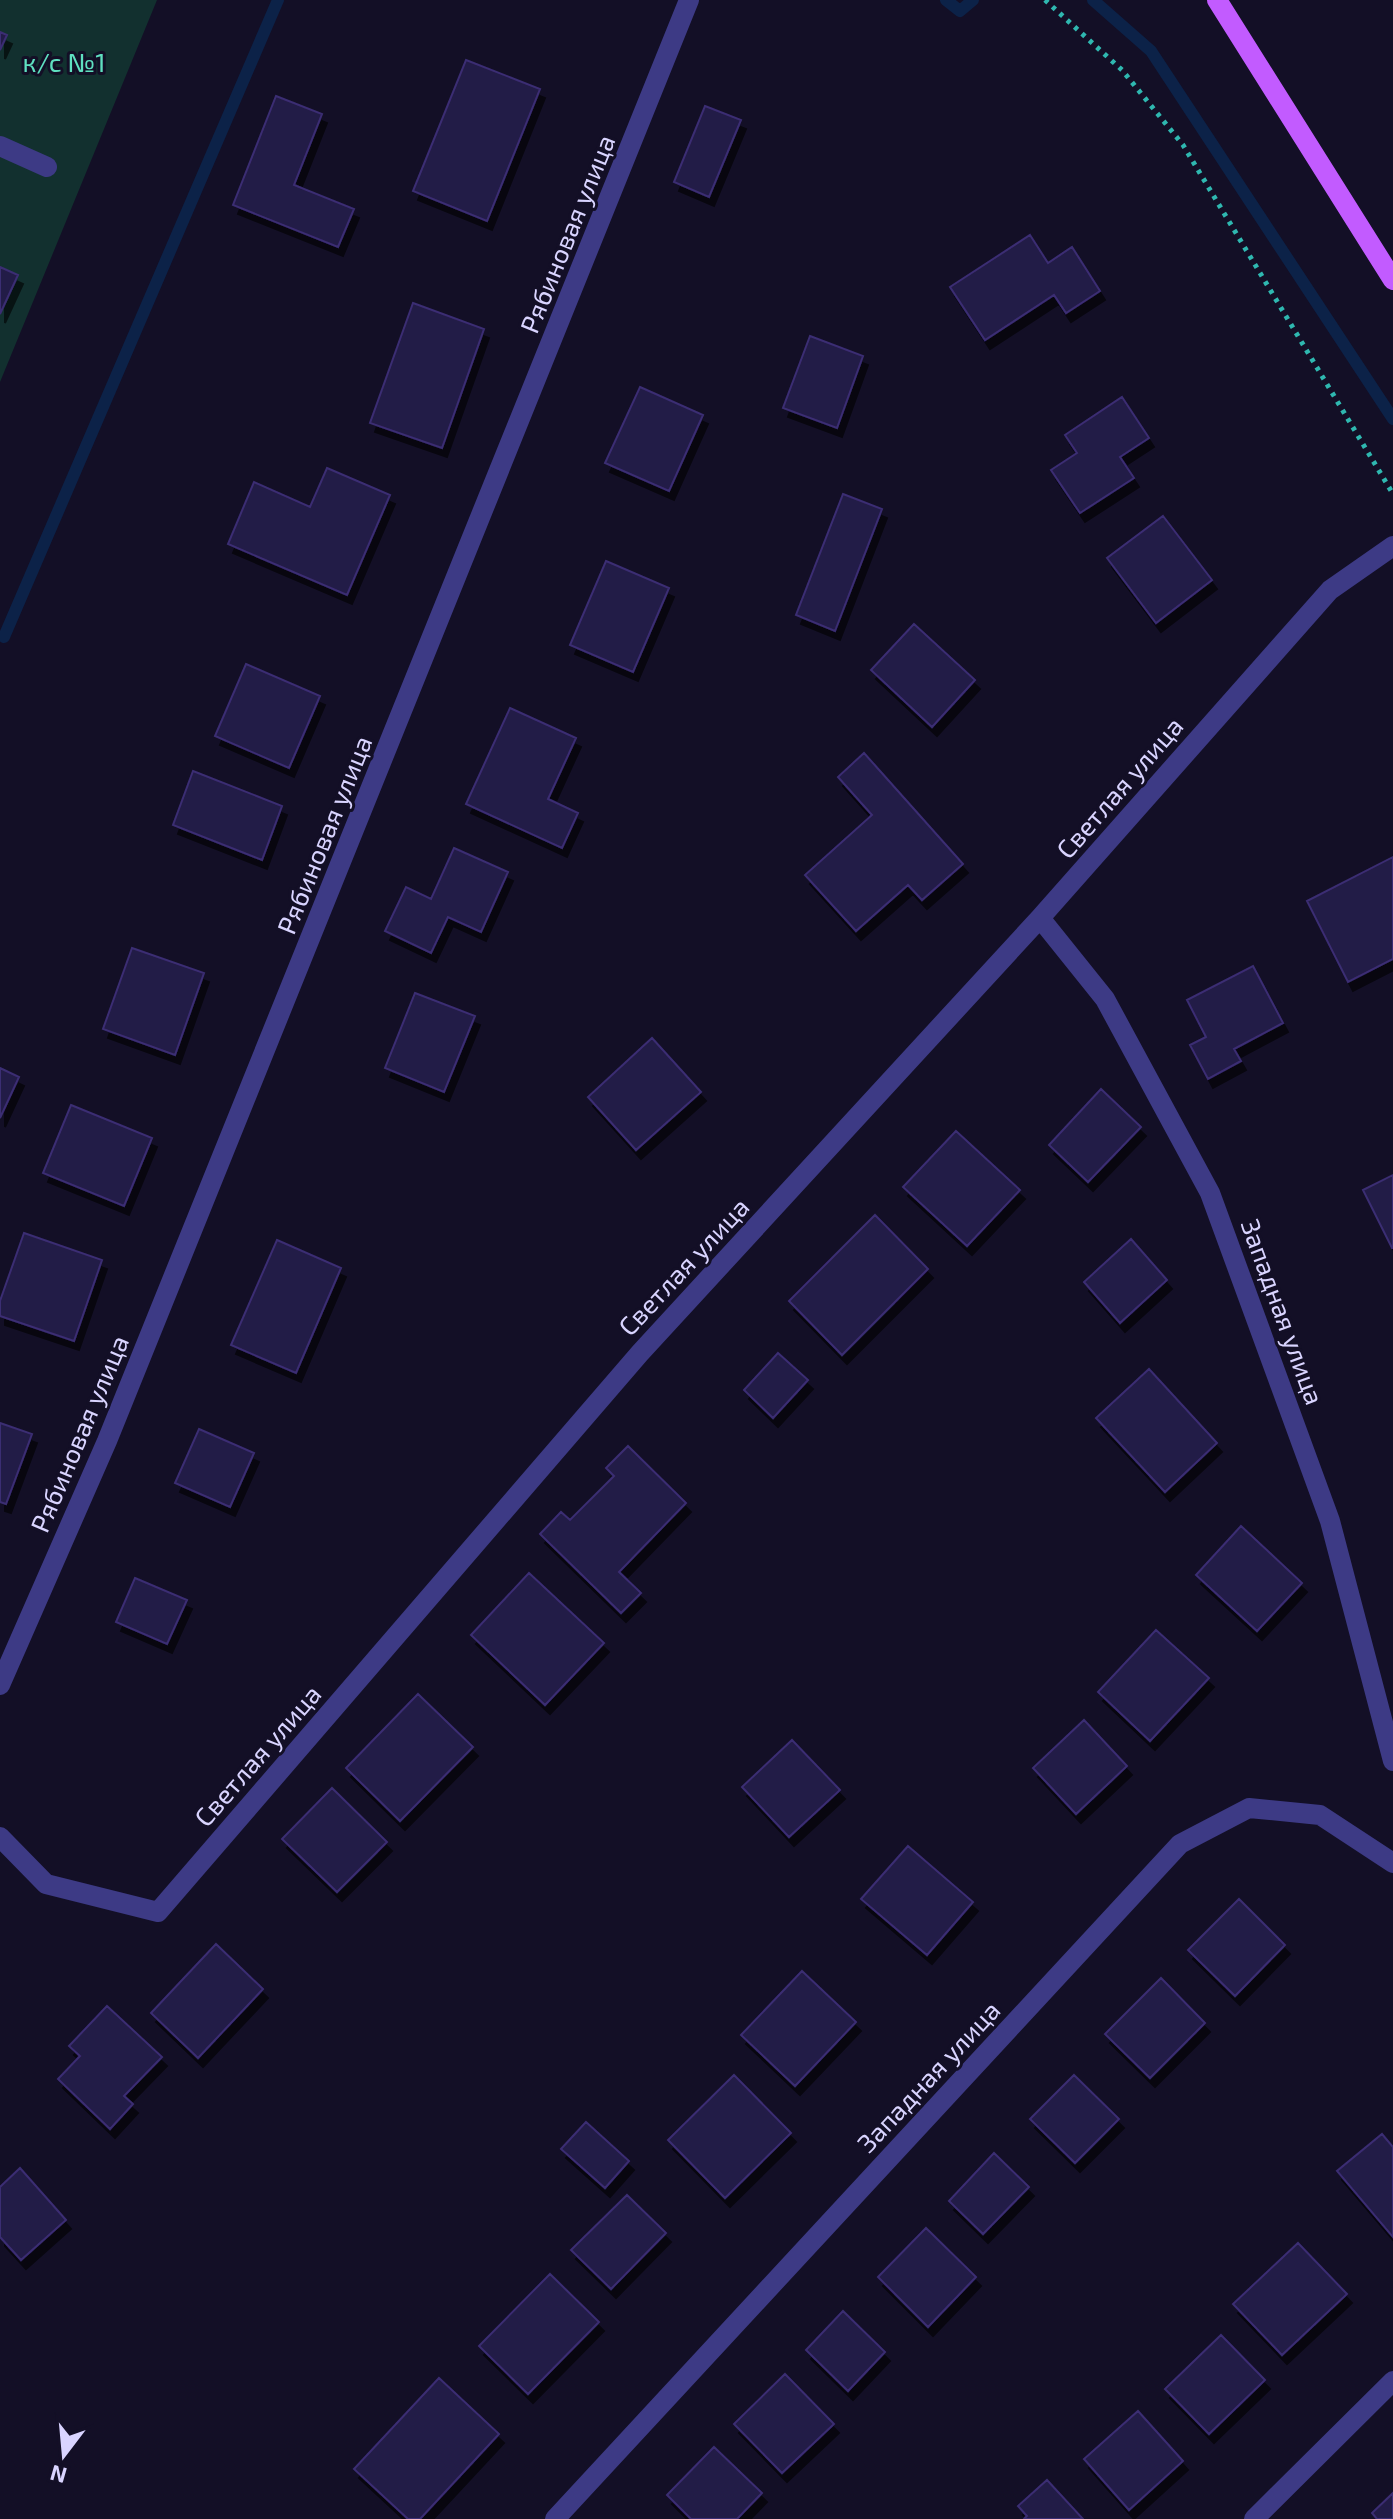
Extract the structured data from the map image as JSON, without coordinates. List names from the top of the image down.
{
  "streets": {
    "street": ["Рябиновая улица", "Светлая улица", "Западная улица"]
  },
  "crossings": [
    ["Светлая улица", "Западная улица"]
  ],
  "parks": ["к/с №1"],
  "north": "bottom"
}
